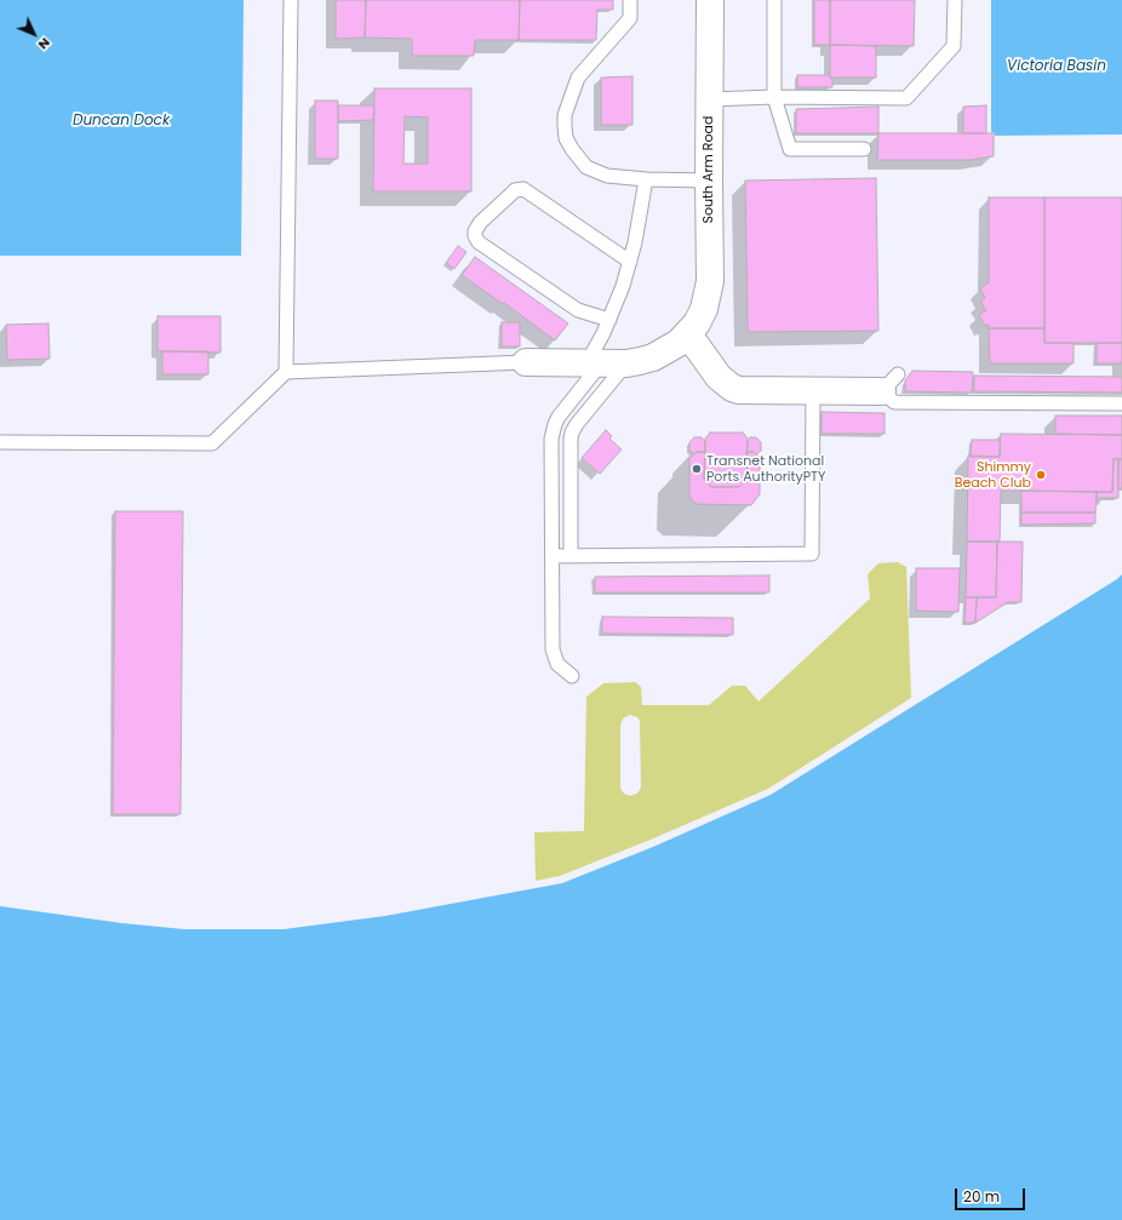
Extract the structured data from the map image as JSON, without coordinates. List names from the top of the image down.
{
  "streets": {
    "street": ["South Arm Road"]
  },
  "water": ["Victoria Basin", "Duncan Dock"],
  "places": ["Transnet National Ports AuthorityPTY", "Shimmy Beach Club"],
  "scale_bar": "20 m",
  "north": "bottom right"
}
